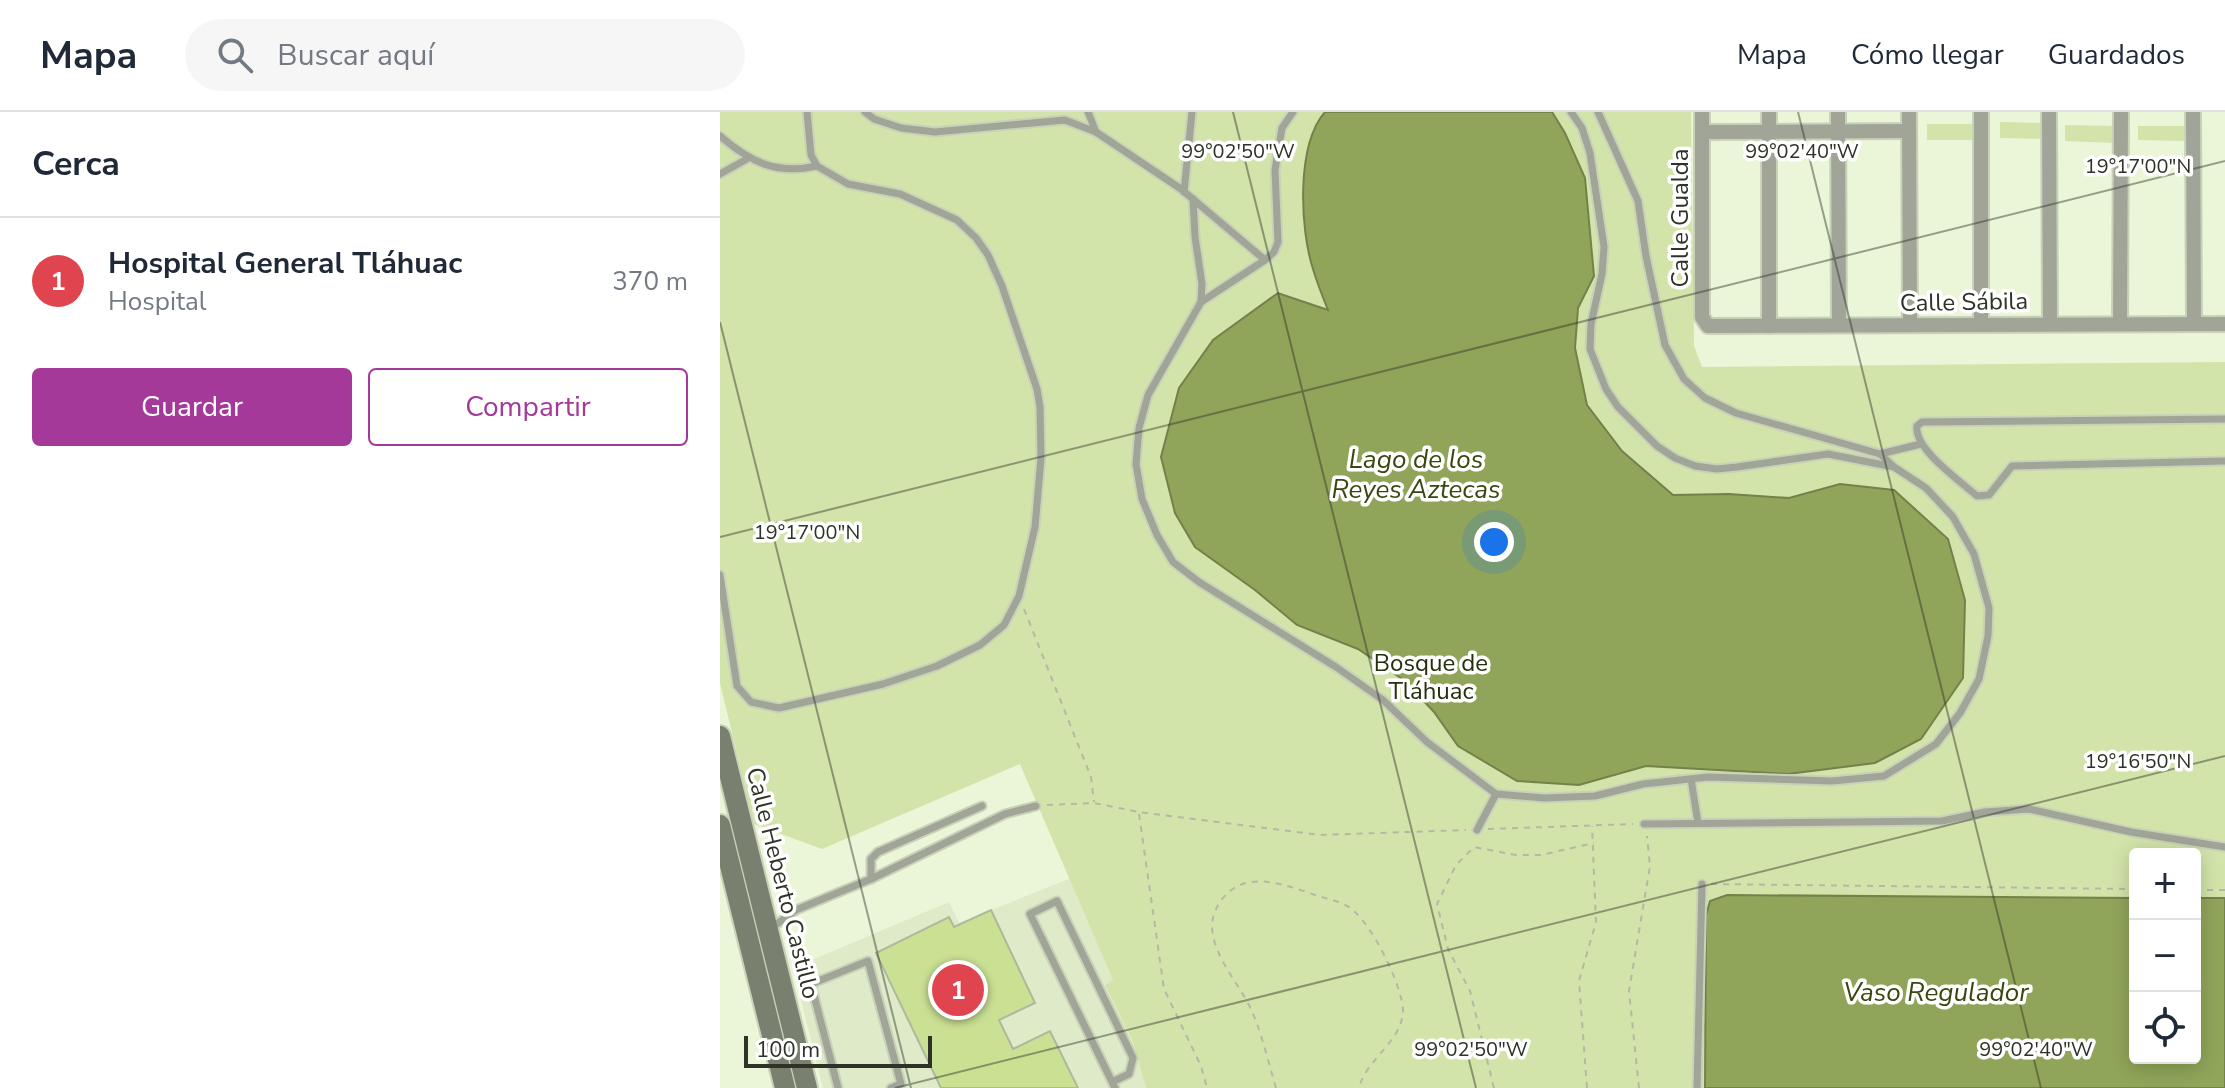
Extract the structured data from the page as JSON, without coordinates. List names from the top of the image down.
{
  "streets": {
    "main road": ["Calle Heberto Castillo"],
    "street": ["Calle Gualda", "Calle Sábila"]
  },
  "crossings": [
    ["Calle Gualda", "Calle Sábila"]
  ],
  "water": ["Lago de los Reyes Aztecas", "Vaso Regulador"],
  "parks": ["Bosque de Tláhuac"],
  "scale_bar": "100 m",
  "page": {
    "header": "Mapa",
    "search": "Buscar aquí",
    "nav": ["Mapa", "Cómo llegar", "Guardados"],
    "heading": "Cerca",
    "list": [
      {
        "mark": "1",
        "name": "Hospital General Tláhuac",
        "note": "Hospital",
        "value": "370 m"
      }
    ],
    "buttons": ["Guardar", "Compartir"],
    "map_buttons": ["+", "−"],
    "pins": "1",
    "scale": "100 m"
  },
  "coordinates": [
    "99°02'50\"W",
    "99°02'40\"W",
    "19°17'00\"N",
    "19°16'50\"N"
  ]
}
